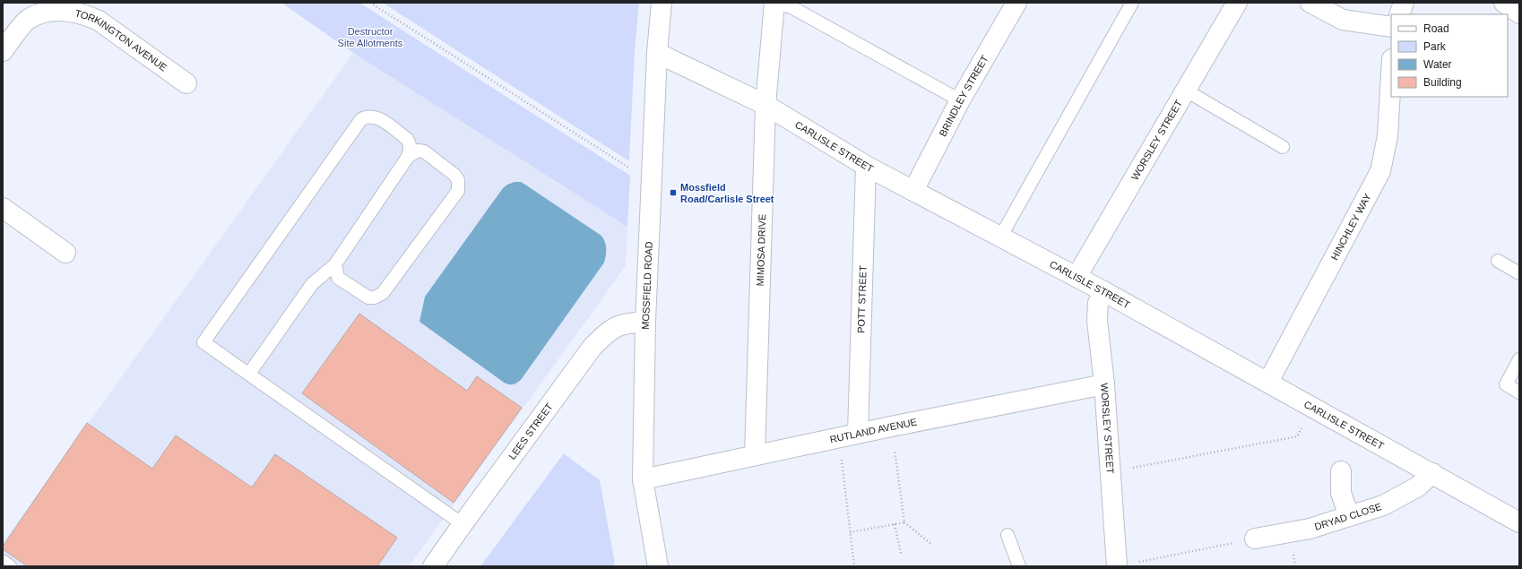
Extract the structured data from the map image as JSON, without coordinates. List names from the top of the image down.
{
  "streets": {
    "street": [
      "TORKINGTON AVENUE",
      "BRINDLEY STREET",
      "WORSLEY STREET",
      "CARLISLE STREET",
      "HINCHLEY WAY",
      "MIMOSA DRIVE",
      "MOSSFIELD ROAD",
      "POTT STREET",
      "LEES STREET",
      "RUTLAND AVENUE",
      "DRYAD CLOSE"
    ]
  },
  "crossings": [
    ["BRINDLEY STREET", "CARLISLE STREET"],
    ["WORSLEY STREET", "CARLISLE STREET"],
    ["WORSLEY STREET", "RUTLAND AVENUE"],
    ["CARLISLE STREET", "HINCHLEY WAY"],
    ["CARLISLE STREET", "MIMOSA DRIVE"],
    ["CARLISLE STREET", "MOSSFIELD ROAD"],
    ["CARLISLE STREET", "POTT STREET"],
    ["CARLISLE STREET", "DRYAD CLOSE"],
    ["MIMOSA DRIVE", "RUTLAND AVENUE"],
    ["MOSSFIELD ROAD", "LEES STREET"],
    ["MOSSFIELD ROAD", "RUTLAND AVENUE"],
    ["POTT STREET", "RUTLAND AVENUE"]
  ],
  "parks": ["Destructor Site Allotments"],
  "places": {
    "transit": ["Mossfield Road/Carlisle Street"]
  },
  "legend": [
    "Road",
    "Park",
    "Water",
    "Building"
  ]
}
